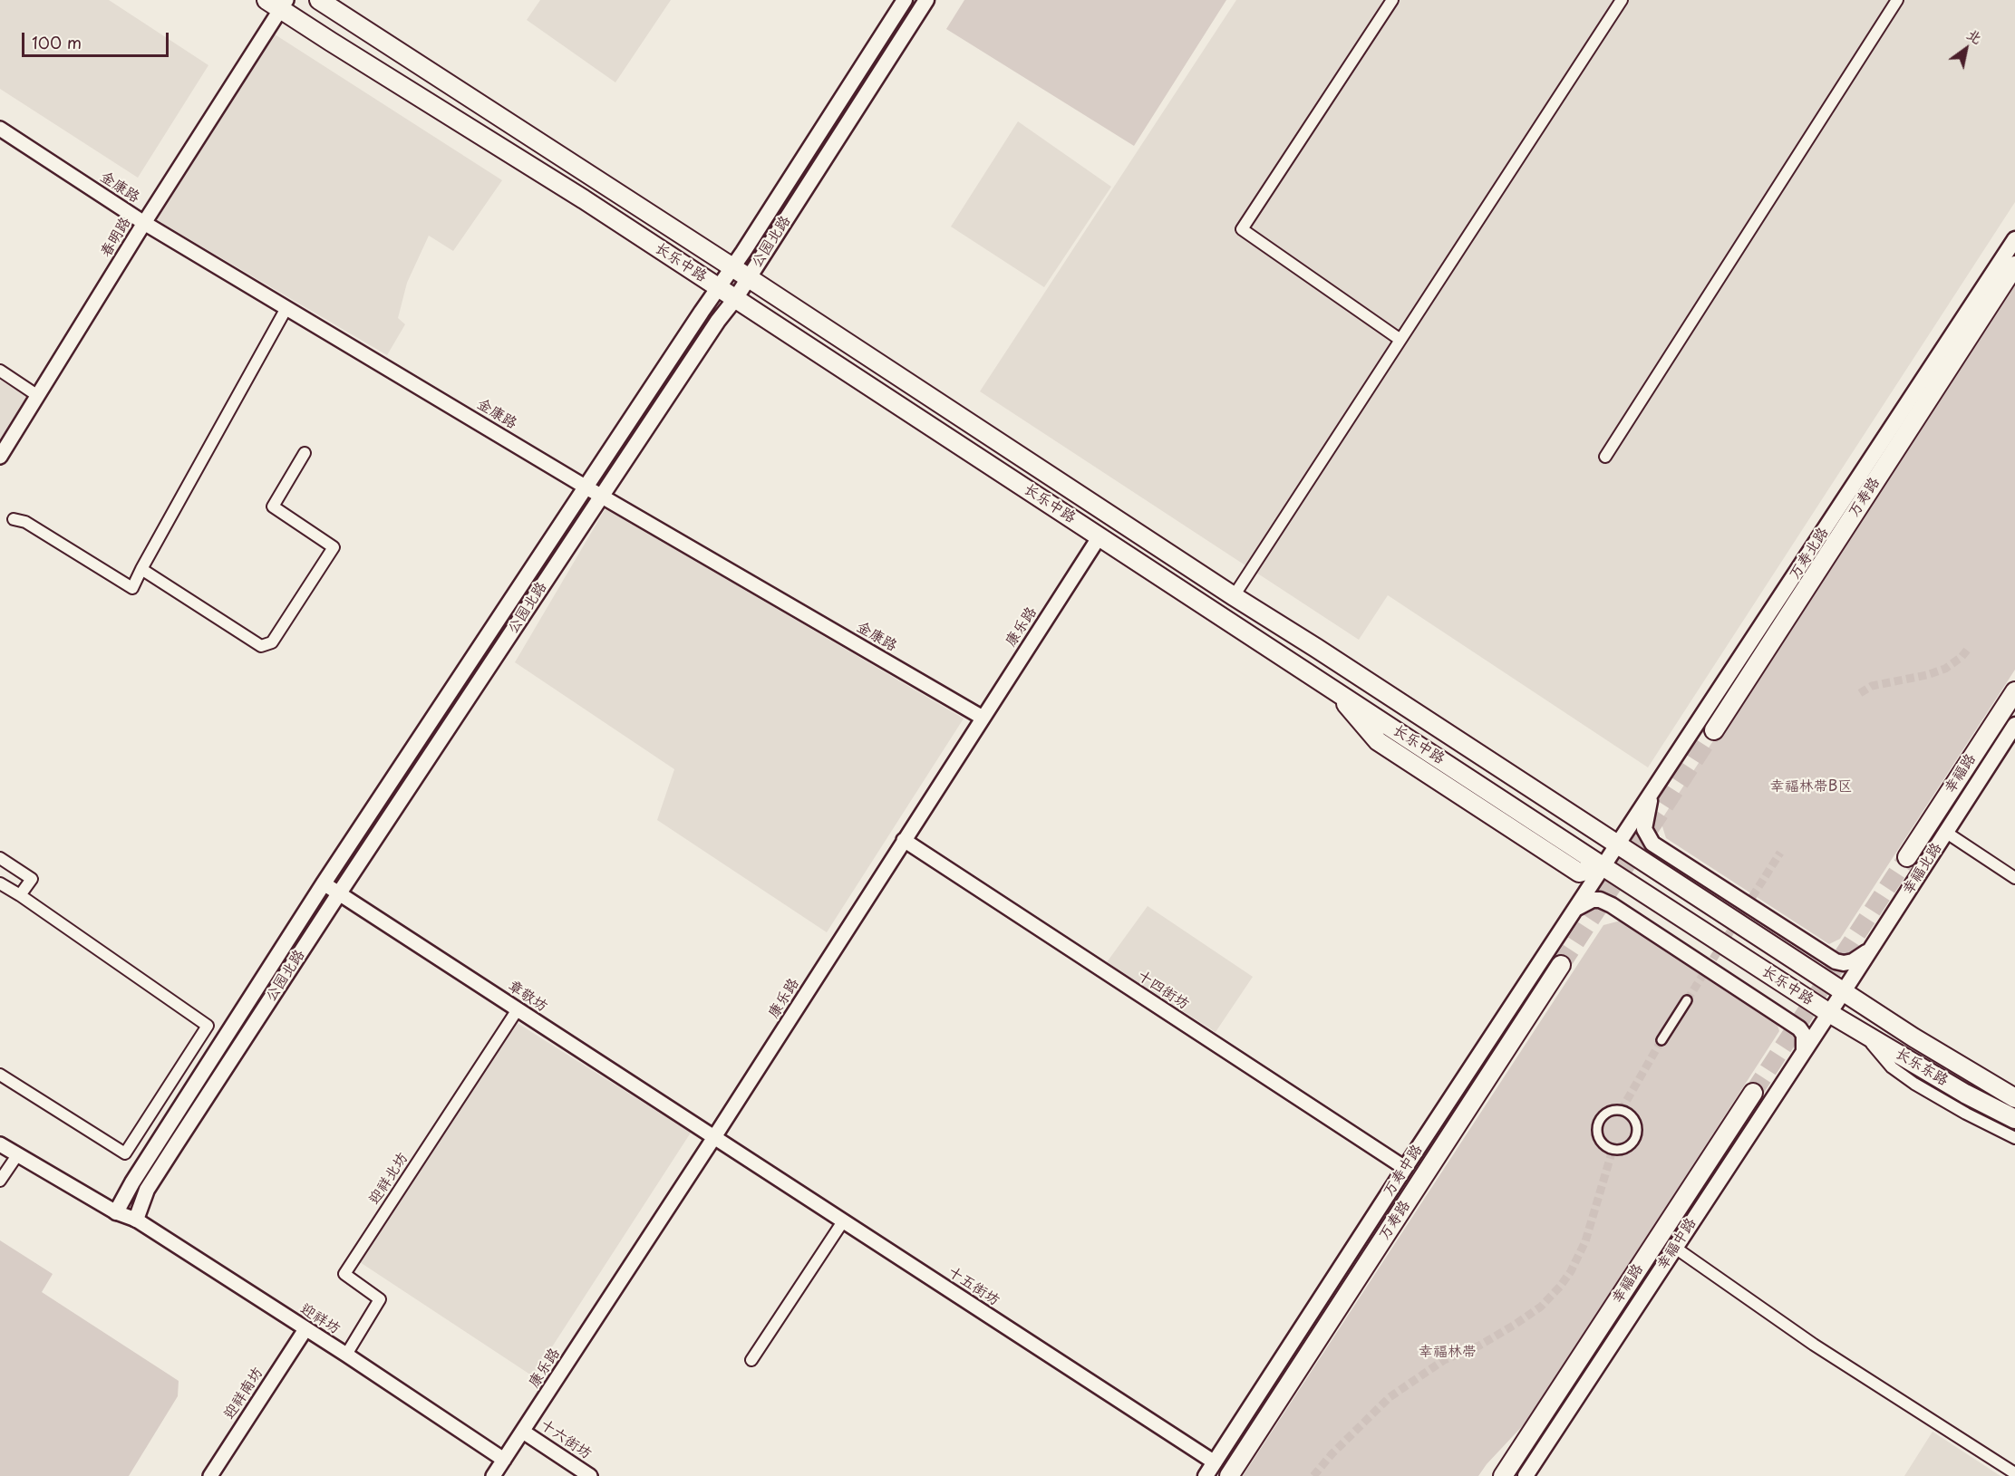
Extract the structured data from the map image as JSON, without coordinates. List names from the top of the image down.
{
  "streets": {
    "main road": [
      "公园北路",
      "长乐中路",
      "万寿路",
      "万寿北路",
      "幸福路",
      "幸福北路",
      "长乐东路",
      "万寿中路",
      "幸福中路"
    ],
    "street": [
      "金康路",
      "春明路",
      "康乐路",
      "十四街坊",
      "章敬坊",
      "迎祥北坊",
      "十五街坊",
      "迎祥坊",
      "迎祥南坊",
      "十六街坊"
    ]
  },
  "crossings": [
    ["金康路", "春明路"],
    ["金康路", "公园北路"],
    ["金康路", "康乐路"],
    ["春明路", "长乐中路"],
    ["公园北路", "长乐中路"],
    ["公园北路", "章敬坊"],
    ["公园北路", "迎祥坊"],
    ["长乐中路", "万寿北路"],
    ["长乐中路", "康乐路"],
    ["长乐中路", "幸福北路"],
    ["长乐中路", "长乐东路"],
    ["长乐中路", "万寿中路"],
    ["长乐中路", "幸福中路"],
    ["万寿北路", "万寿中路"],
    ["康乐路", "十四街坊"],
    ["康乐路", "章敬坊"],
    ["康乐路", "十五街坊"],
    ["康乐路", "迎祥坊"],
    ["康乐路", "十六街坊"],
    ["幸福北路", "长乐东路"],
    ["幸福北路", "幸福中路"],
    ["十四街坊", "万寿中路"],
    ["章敬坊", "迎祥北坊"],
    ["章敬坊", "十五街坊"],
    ["长乐东路", "幸福中路"],
    ["万寿中路", "十五街坊"],
    ["迎祥北坊", "迎祥坊"],
    ["迎祥坊", "迎祥南坊"]
  ],
  "parks": ["幸福林带B区", "幸福林带"],
  "scale_bar": "100 m",
  "north": "top right"
}
